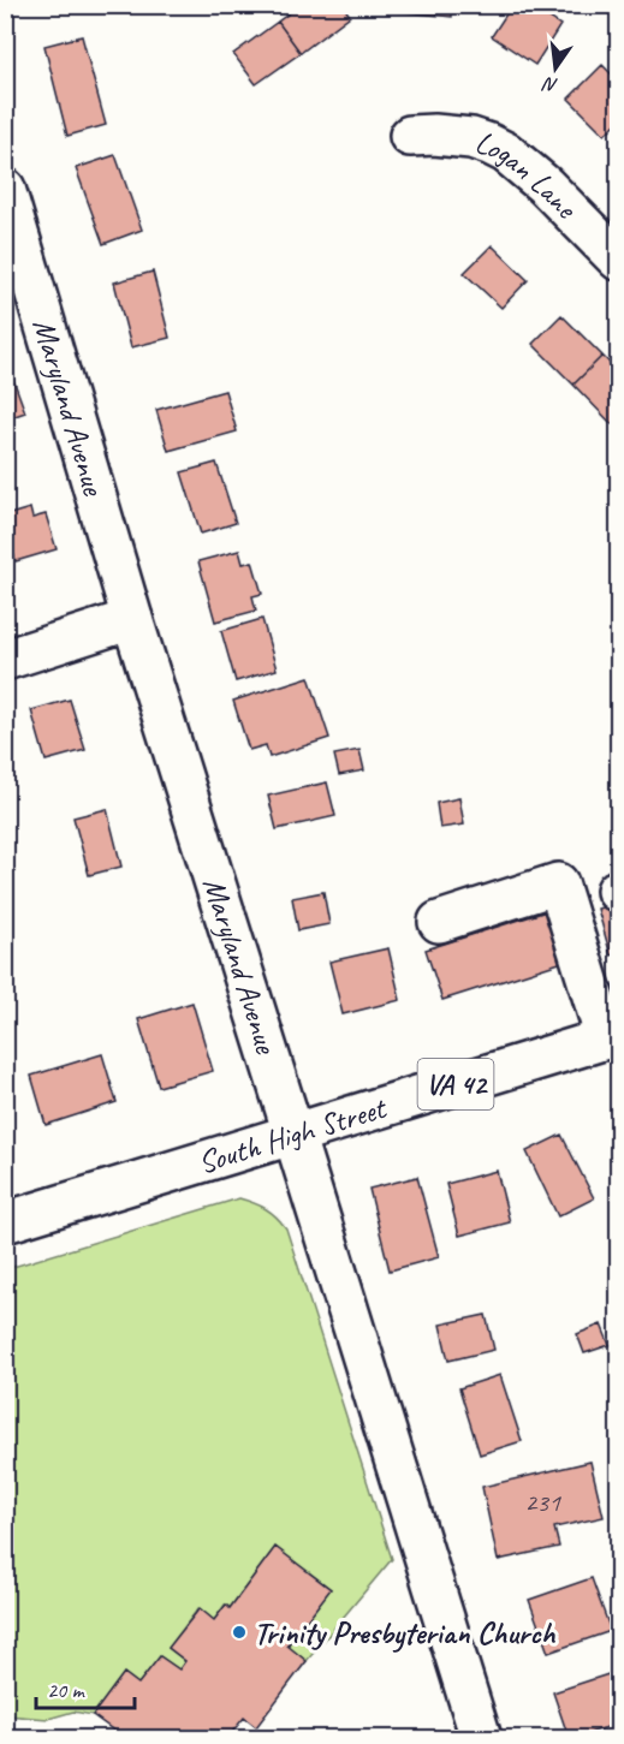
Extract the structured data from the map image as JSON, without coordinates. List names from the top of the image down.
{
  "streets": {
    "main road": [
      "Logan Lane",
      "Maryland Avenue",
      "VA 42",
      "South High Street"
    ]
  },
  "crossings": [
    ["Maryland Avenue", "South High Street"]
  ],
  "places": ["Trinity Presbyterian Church"],
  "house_numbers": ["231"],
  "scale_bar": "20 m",
  "north": "bottom"
}
